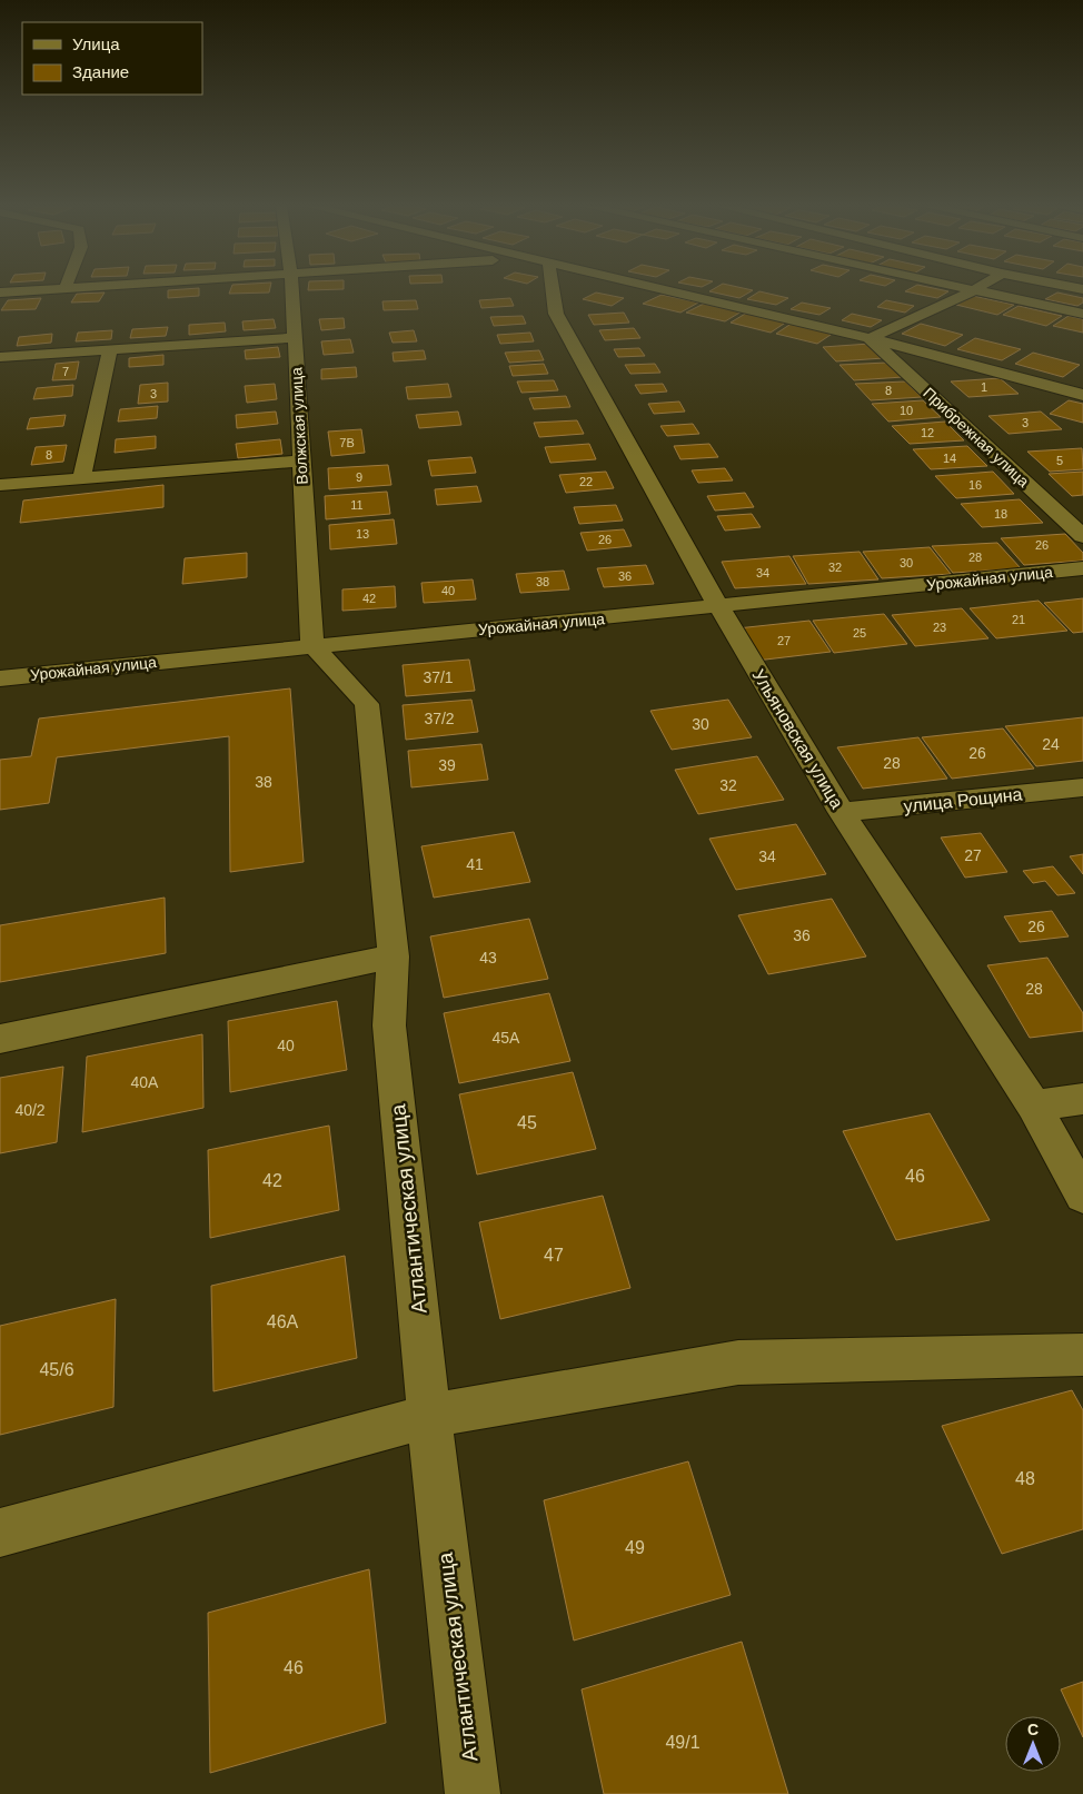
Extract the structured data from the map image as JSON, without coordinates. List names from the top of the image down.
{
  "streets": {
    "street": [
      "Волжская улица",
      "Прибрежная улица",
      "Урожайная улица",
      "Ульяновская улица",
      "улица Рощина",
      "Атлантическая улица"
    ]
  },
  "crossings": [
    ["Волжская улица", "Урожайная улица"],
    ["Волжская улица", "Атлантическая улица"],
    ["Урожайная улица", "Ульяновская улица"],
    ["Урожайная улица", "Атлантическая улица"],
    ["Ульяновская улица", "улица Рощина"]
  ],
  "house_numbers": [
    "7",
    "1",
    "8",
    "3",
    "10",
    "3",
    "12",
    "7В",
    "8",
    "14",
    "5",
    "9",
    "22",
    "16",
    "11",
    "18",
    "13",
    "26",
    "26",
    "28",
    "30",
    "32",
    "34",
    "36",
    "38",
    "40",
    "42",
    "21",
    "23",
    "25",
    "27",
    "37/1",
    "37/2",
    "30",
    "24",
    "26",
    "28",
    "39",
    "38",
    "32",
    "27",
    "34",
    "41",
    "26",
    "36",
    "43",
    "28",
    "45А",
    "40",
    "40А",
    "40/2",
    "45",
    "46",
    "42",
    "47",
    "46А",
    "45/6",
    "48",
    "49",
    "46",
    "49/1"
  ],
  "legend": ["Улица", "Здание"],
  "north": "top"
}
